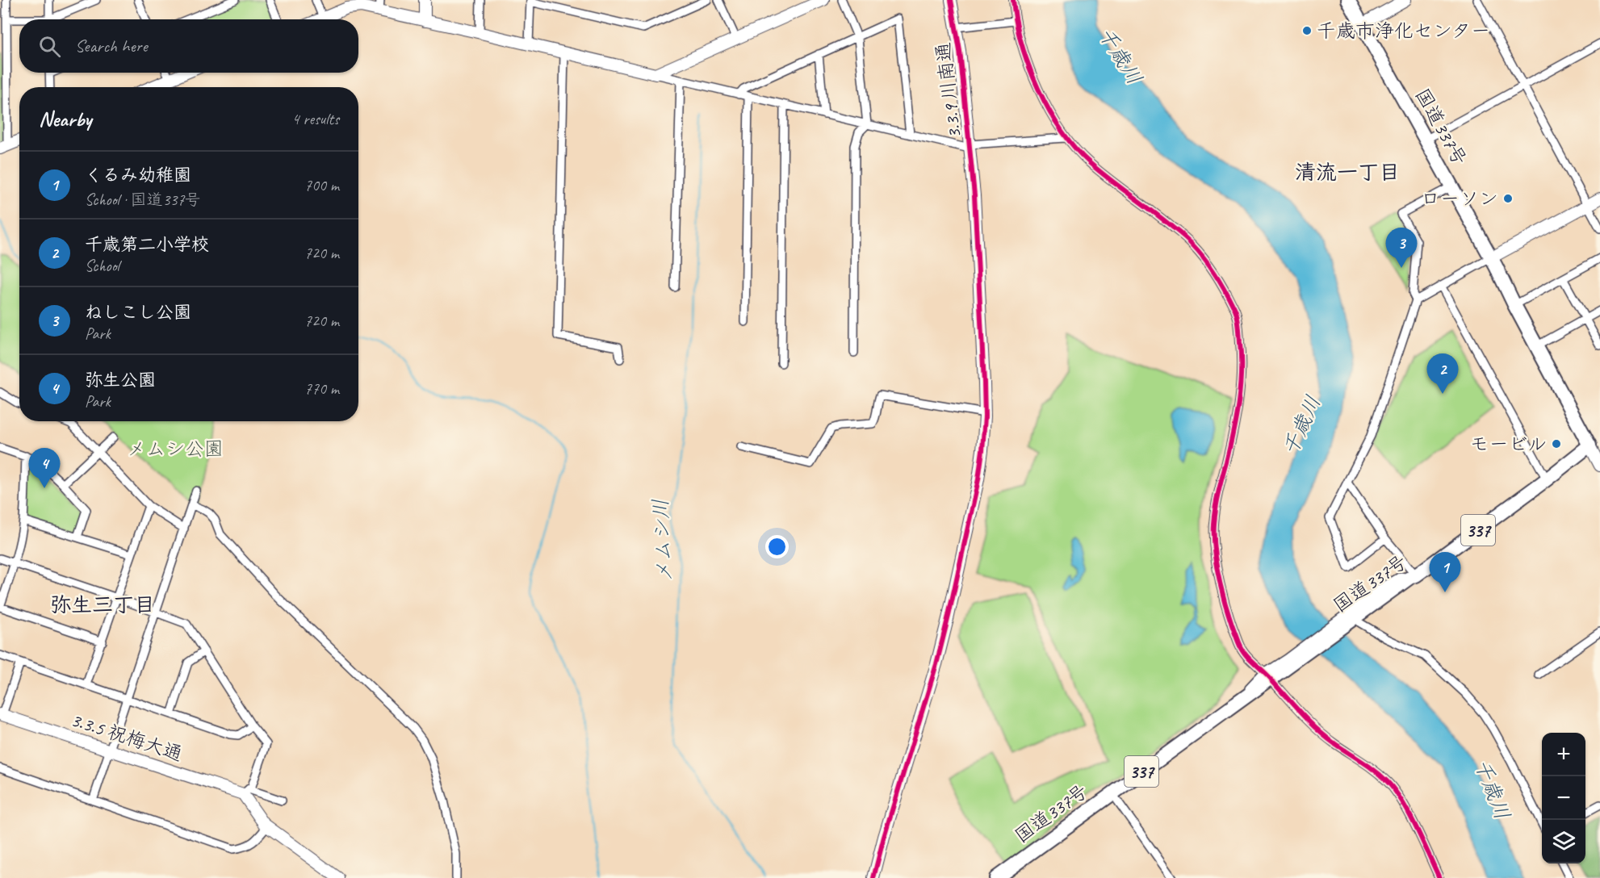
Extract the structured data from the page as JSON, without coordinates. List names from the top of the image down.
{
  "streets": {
    "highway": ["国道337号", "337"],
    "street": ["3.3.9 川南通", "3.3.5 祝梅大通"]
  },
  "districts": ["清流一丁目", "弥生三丁目"],
  "water": ["千歳川", "メムシ川"],
  "parks": ["メムシ公園"],
  "places": ["千歳市浄化センター", "ローソン", "モービル"],
  "page": {
    "search": "Search here",
    "heading": ["Nearby", "4 results"],
    "list": [
      {
        "mark": "1",
        "name": "くるみ幼稚園",
        "note": "School · 国道337号",
        "value": "700 m"
      },
      {
        "mark": "2",
        "name": "千歳第二小学校",
        "note": "School",
        "value": "720 m"
      },
      {
        "mark": "3",
        "name": "ねしこし公園",
        "note": "Park",
        "value": "720 m"
      },
      {
        "mark": "4",
        "name": "弥生公園",
        "note": "Park",
        "value": "770 m"
      }
    ],
    "pins": [
      "3",
      "2",
      "4",
      "1"
    ],
    "map_buttons": ["+", "−"]
  }
}
